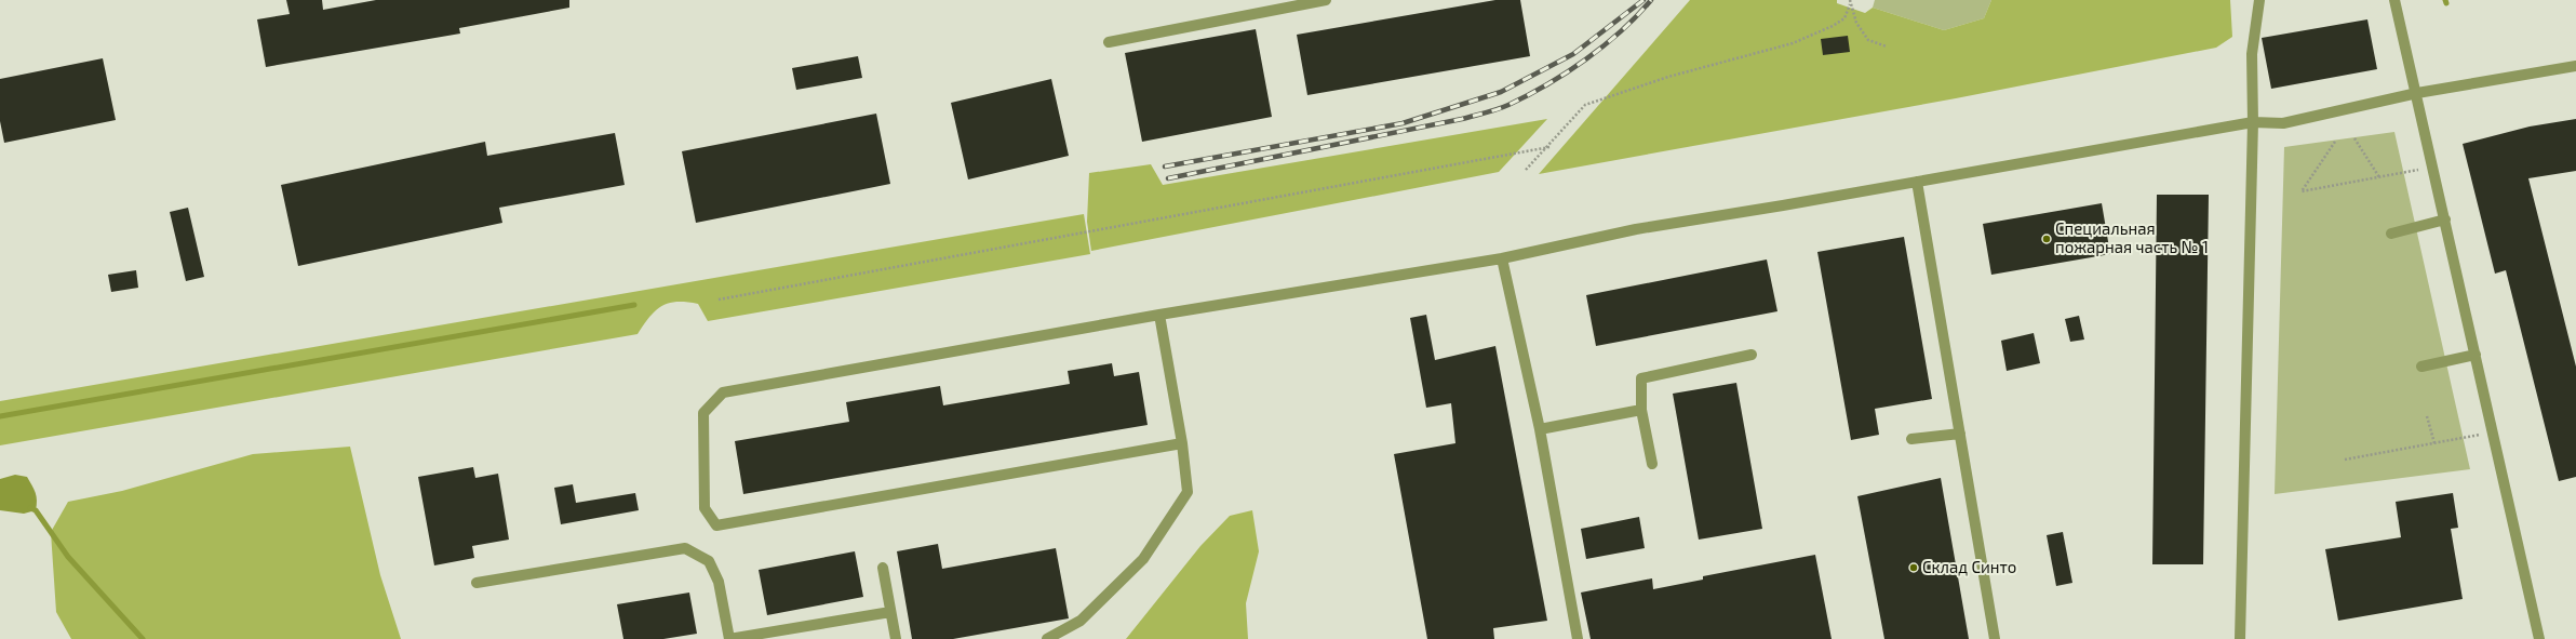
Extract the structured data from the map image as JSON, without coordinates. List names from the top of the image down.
{
  "places": ["Специальная пожарная часть № 1", "Склад Синто"]
}
